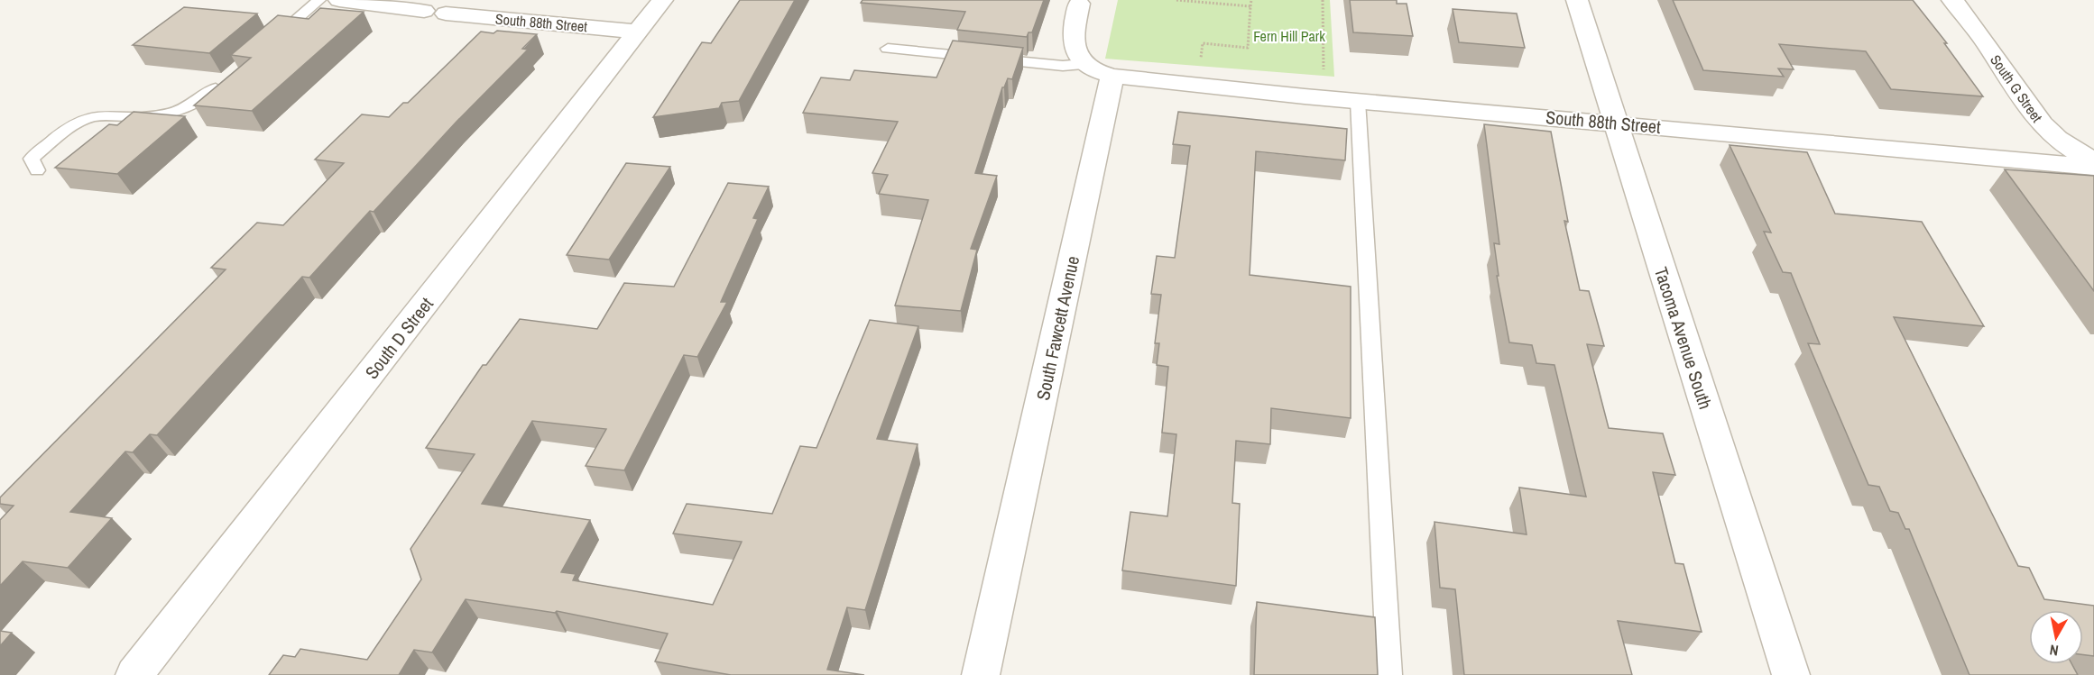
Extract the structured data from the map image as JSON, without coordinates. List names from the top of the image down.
{
  "streets": {
    "street": [
      "South 88th Street",
      "South G Street",
      "South Fawcett Avenue",
      "South D Street",
      "Tacoma Avenue South"
    ]
  },
  "crossings": [
    ["South 88th Street", "South Fawcett Avenue"],
    ["South 88th Street", "South D Street"],
    ["South 88th Street", "Tacoma Avenue South"]
  ],
  "parks": ["Fern Hill Park"],
  "north": "bottom"
}
